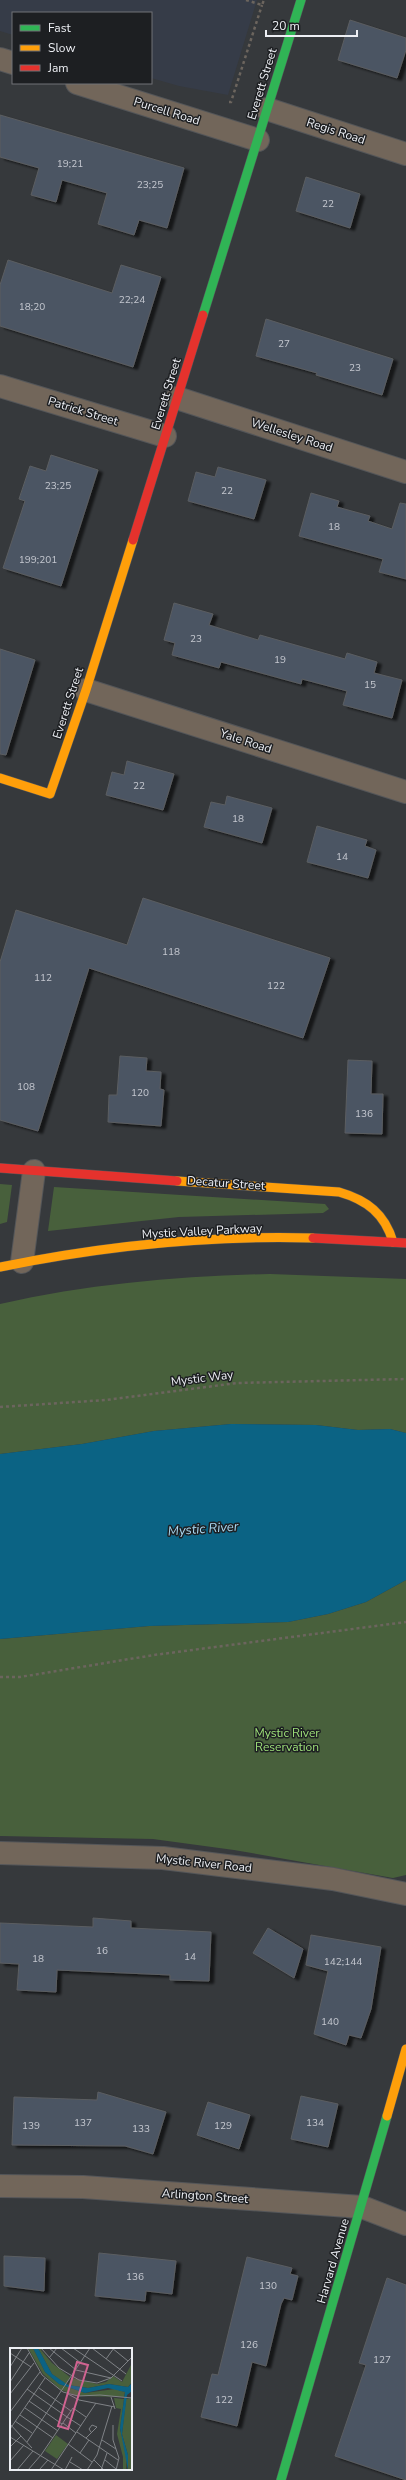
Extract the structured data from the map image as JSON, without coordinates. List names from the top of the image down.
{
  "streets": {
    "street": [
      "Everett Street",
      "Purcell Road",
      "Regis Road",
      "Patrick Street",
      "Wellesley Road",
      "Yale Road",
      "Decatur Street",
      "Mystic Valley Parkway",
      "Mystic River Road",
      "Arlington Street",
      "Harvard Avenue"
    ],
    "path": ["Mystic Way"]
  },
  "crossings": [
    ["Everett Street", "Purcell Road"],
    ["Everett Street", "Regis Road"],
    ["Everett Street", "Patrick Street"],
    ["Everett Street", "Wellesley Road"],
    ["Everett Street", "Yale Road"],
    ["Decatur Street", "Mystic Valley Parkway"],
    ["Arlington Street", "Harvard Avenue"]
  ],
  "water": ["Mystic River"],
  "parks": ["Mystic River Reservation"],
  "house_numbers": [
    "19;21",
    "23;25",
    "22",
    "22;24",
    "18;20",
    "27",
    "23",
    "23;25",
    "22",
    "18",
    "199;201",
    "23",
    "19",
    "15",
    "22",
    "18",
    "14",
    "118",
    "112",
    "122",
    "108",
    "120",
    "136",
    "16",
    "14",
    "18",
    "142;144",
    "140",
    "137",
    "134",
    "139",
    "129",
    "133",
    "136",
    "130",
    "126",
    "127",
    "122"
  ],
  "legend": ["Fast", "Slow", "Jam"],
  "scale_bar": "20 m"
}
